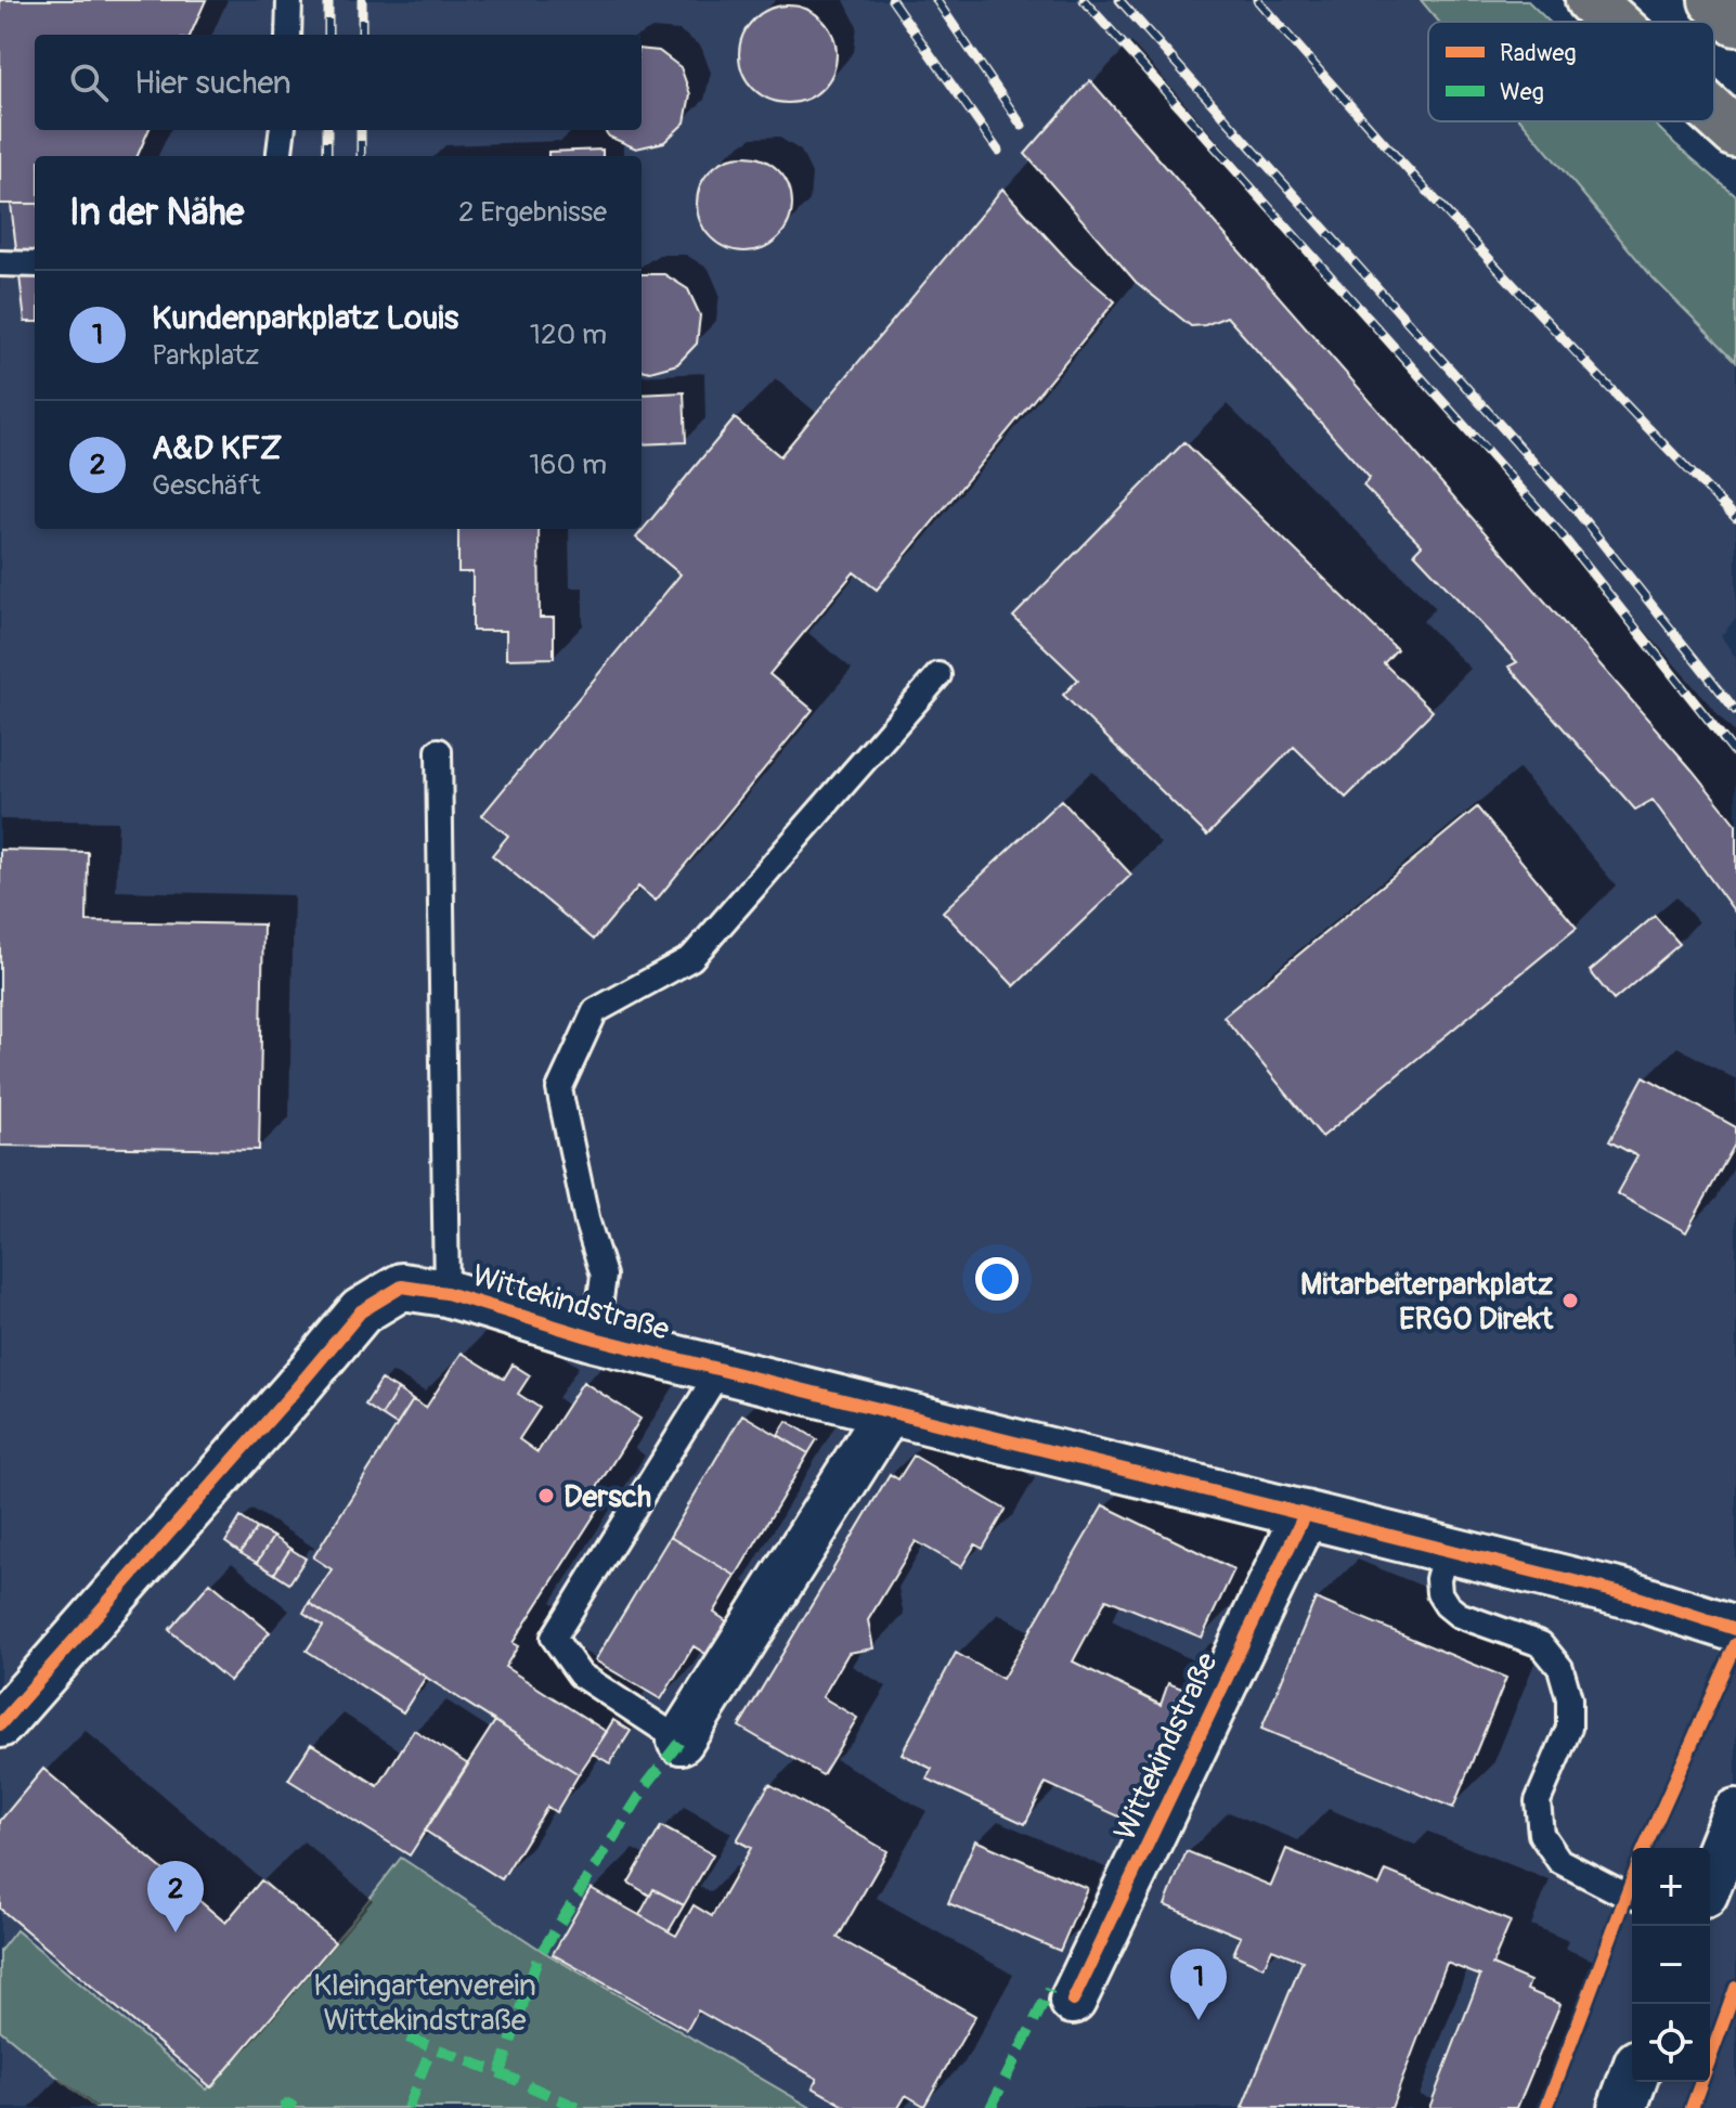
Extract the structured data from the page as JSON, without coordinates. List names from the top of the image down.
{
  "streets": {
    "street": ["Wittekindstraße"]
  },
  "parks": ["Kleingartenverein Wittekindstraße"],
  "places": ["Mitarbeiterparkplatz ERGO Direkt", "Dersch"],
  "legend": ["Radweg", "Weg"],
  "page": {
    "search": "Hier suchen",
    "heading": ["In der Nähe", "2 Ergebnisse"],
    "list": [
      {
        "mark": "1",
        "name": "Kundenparkplatz Louis",
        "note": "Parkplatz",
        "value": "120 m"
      },
      {
        "mark": "2",
        "name": "A&D KFZ",
        "note": "Geschäft",
        "value": "160 m"
      }
    ],
    "map_buttons": ["+", "−"],
    "pins": ["2", "1"]
  }
}
